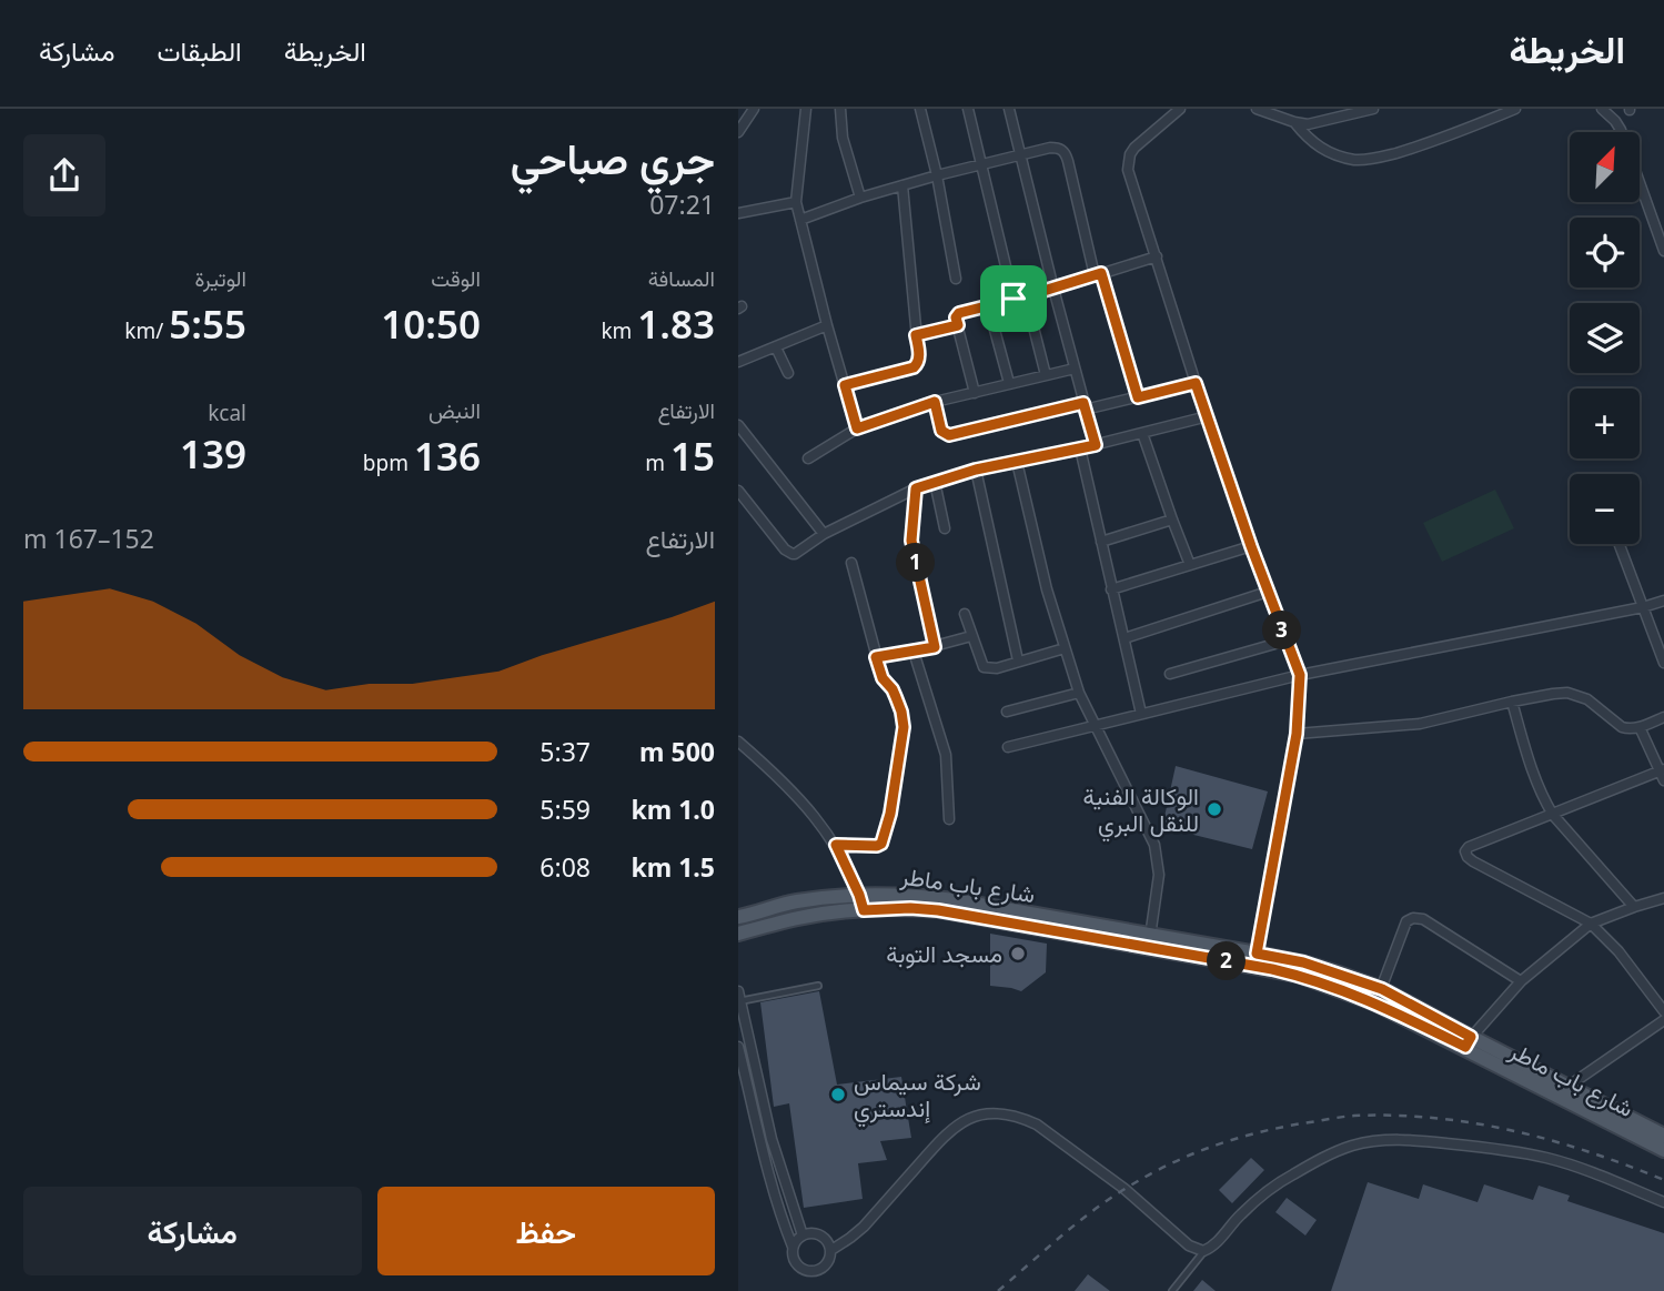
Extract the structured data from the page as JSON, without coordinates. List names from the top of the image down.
{
  "streets": {
    "main road": ["شارع باب ماطر"]
  },
  "places": ["الوكالة الفنية للنقل البري", "مسجد التوبة", "شركة سيماس إندستري"],
  "north": "top right",
  "page": {
    "header": "الخريطة",
    "nav": ["الخريطة", "الطبقات", "مشاركة"],
    "heading": ["جري صباحي", "07:21"],
    "map_buttons": ["+", "−"],
    "stats": [
      ["المسافة", "1.83 km"],
      ["الوقت", "10:50"],
      ["الوتيرة", "5:55 /km"],
      ["الارتفاع", "15 m"],
      ["النبض", "136 bpm"],
      ["kcal", "139"]
    ],
    "chart": ["الارتفاع", "152–167 m"],
    "pins": ["1", "3", "2"],
    "list": [
      {
        "name": "500 m",
        "note": "5:37"
      },
      {
        "name": "1.0 km",
        "note": "5:59"
      },
      {
        "name": "1.5 km",
        "note": "6:08"
      }
    ],
    "buttons": ["حفظ", "مشاركة"]
  }
}
